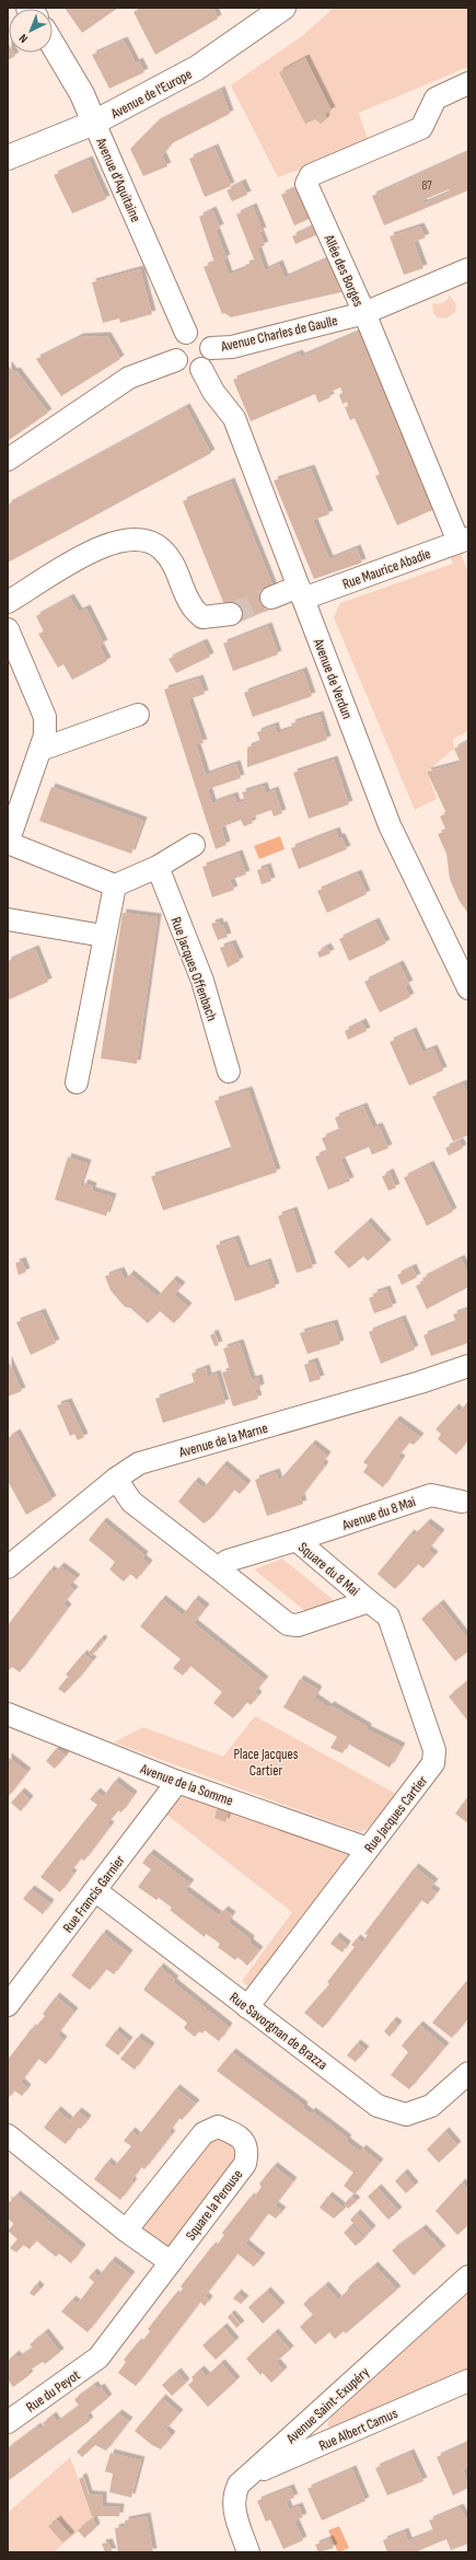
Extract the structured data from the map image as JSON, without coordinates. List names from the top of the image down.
{
  "streets": {
    "main road": ["Avenue de l'Europe", "Avenue d'Aquitaine"],
    "street": [
      "Allée des Borges",
      "Avenue Charles de Gaulle",
      "Rue Maurice Abadie",
      "Avenue de Verdun",
      "Rue Jacques Offenbach",
      "Avenue de la Marne",
      "Avenue du 8 Mai",
      "Square du 8 Mai",
      "Avenue de la Somme",
      "Rue Jacques Cartier",
      "Rue Francis Garnier",
      "Rue Savorgnan de Brazza",
      "Square la Perouse",
      "Rue du Peyot",
      "Avenue Saint-Exupéry",
      "Rue Albert Camus"
    ]
  },
  "crossings": [
    ["Avenue de l'Europe", "Avenue d'Aquitaine"],
    ["Avenue d'Aquitaine", "Avenue Charles de Gaulle"],
    ["Avenue d'Aquitaine", "Avenue de Verdun"],
    ["Allée des Borges", "Avenue Charles de Gaulle"],
    ["Allée des Borges", "Rue Maurice Abadie"],
    ["Avenue Charles de Gaulle", "Avenue de Verdun"],
    ["Rue Maurice Abadie", "Avenue de Verdun"],
    ["Avenue du 8 Mai", "Square du 8 Mai"],
    ["Square du 8 Mai", "Rue Jacques Cartier"],
    ["Avenue de la Somme", "Rue Jacques Cartier"],
    ["Avenue de la Somme", "Rue Francis Garnier"],
    ["Rue Jacques Cartier", "Rue Savorgnan de Brazza"],
    ["Rue Francis Garnier", "Rue Savorgnan de Brazza"],
    ["Square la Perouse", "Rue du Peyot"],
    ["Avenue Saint-Exupéry", "Rue Albert Camus"]
  ],
  "parks": ["Place Jacques Cartier"],
  "house_numbers": ["87"],
  "north": "bottom left"
}
